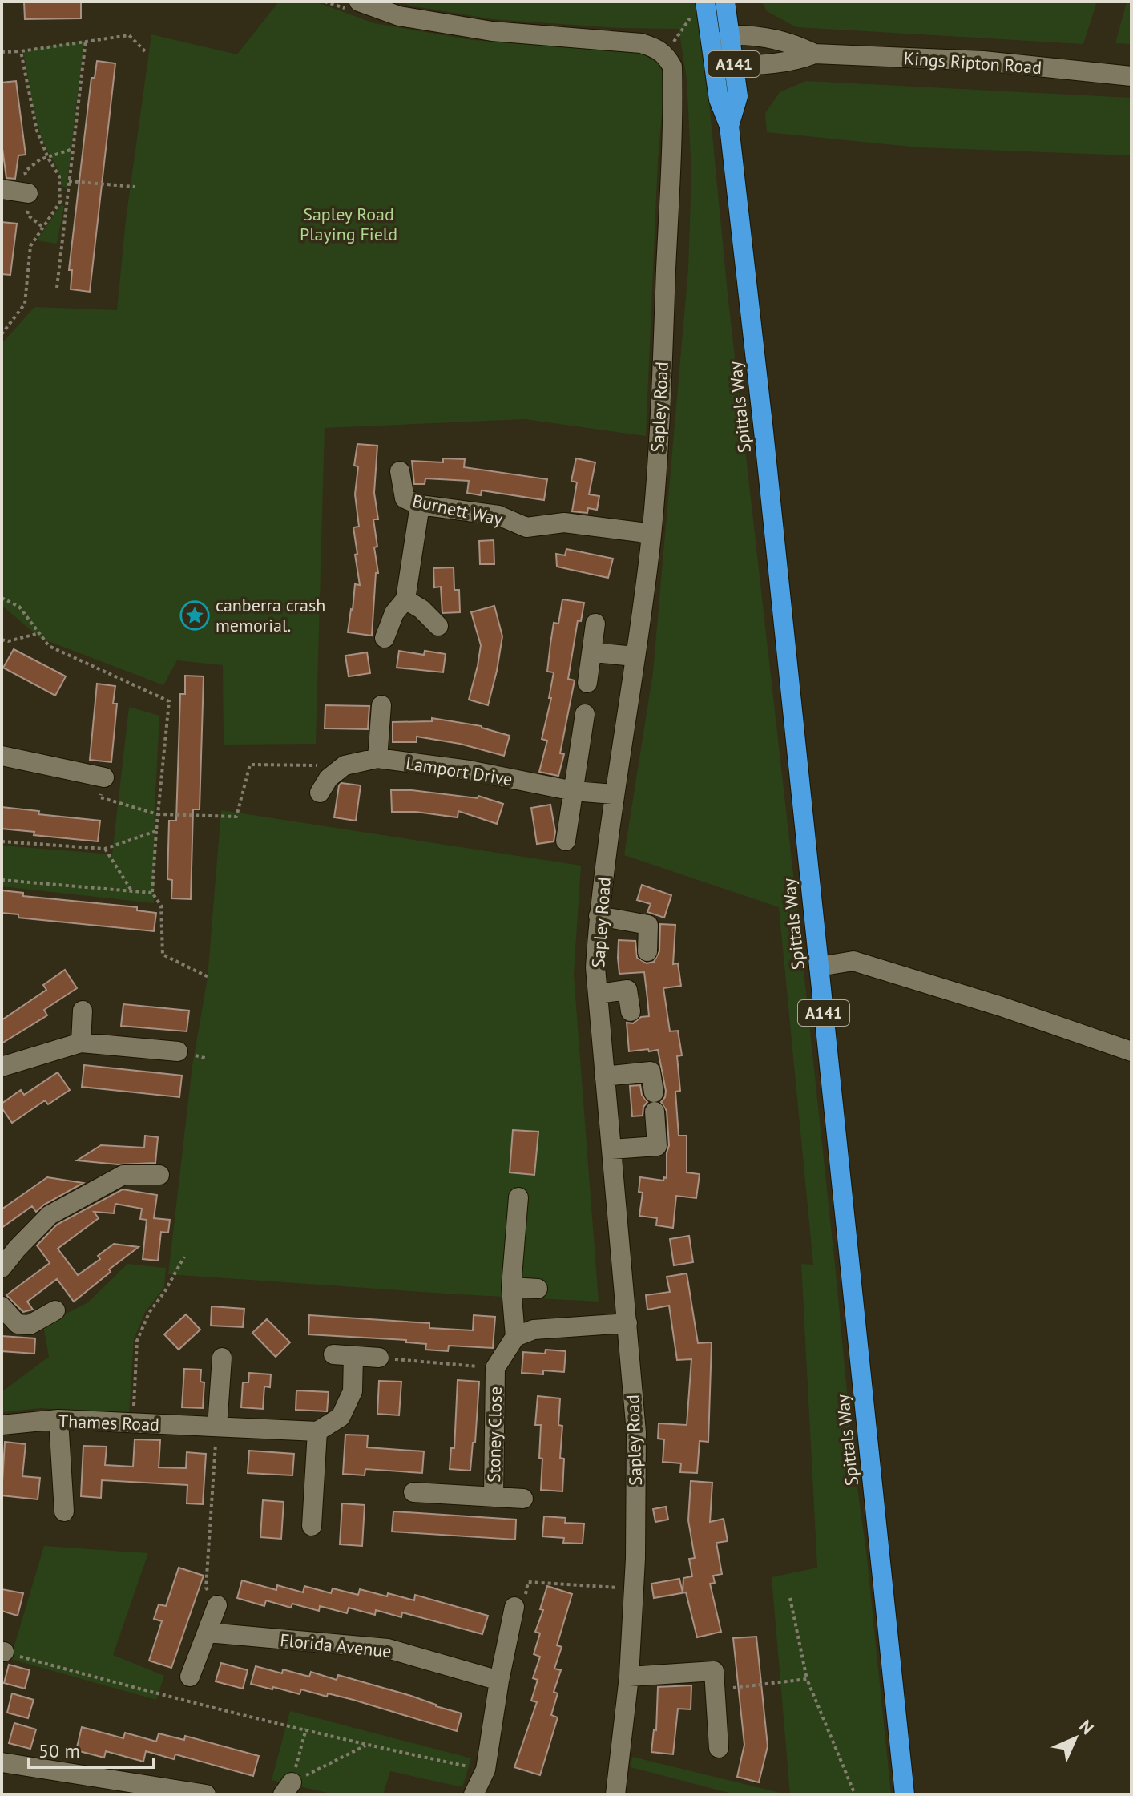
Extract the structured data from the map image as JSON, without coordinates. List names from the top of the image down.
{
  "streets": {
    "highway": ["A141", "Spittals Way"],
    "street": [
      "Kings Ripton Road",
      "Sapley Road",
      "Burnett Way",
      "Lamport Drive",
      "Thames Road",
      "Stoney Close",
      "Florida Avenue"
    ]
  },
  "crossings": [
    ["Kings Ripton Road", "Spittals Way"],
    ["Sapley Road", "Burnett Way"],
    ["Sapley Road", "Lamport Drive"]
  ],
  "parks": ["Sapley Road Playing Field"],
  "places": {
    "place": ["canberra crash memorial."]
  },
  "scale_bar": "50 m",
  "north": "top right"
}
